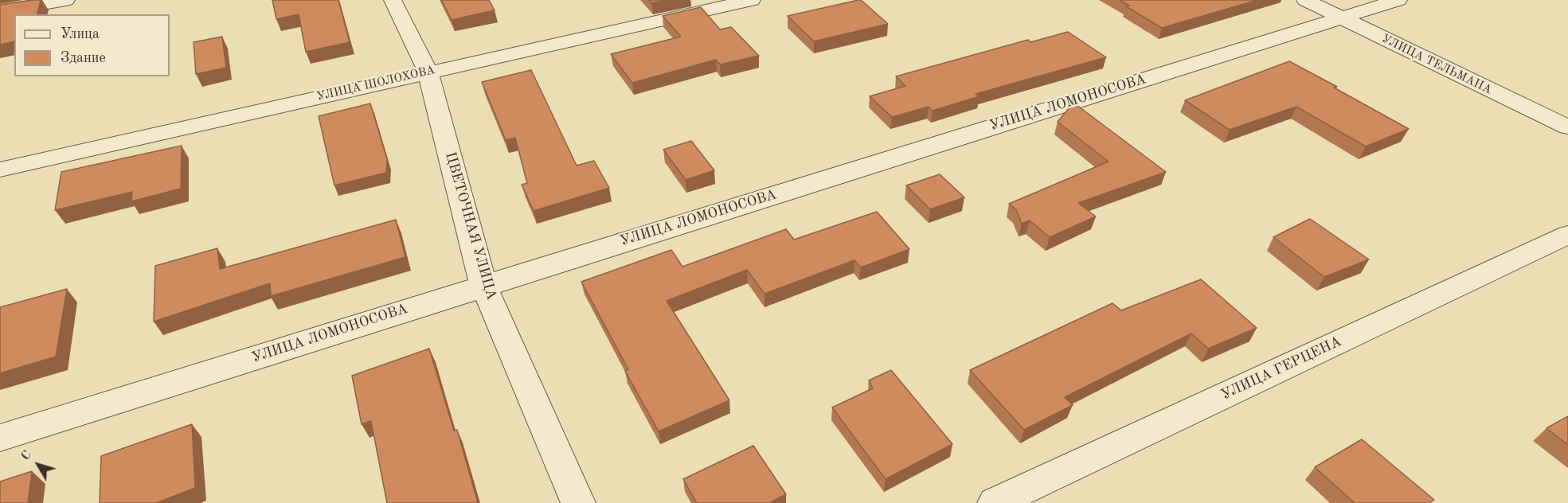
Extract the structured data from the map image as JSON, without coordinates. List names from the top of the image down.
{
  "streets": {
    "street": [
      "УЛИЦА ТЕЛЬМАНА",
      "УЛИЦА ШОЛОХОВА",
      "УЛИЦА ЛОМОНОСОВА",
      "ЦВЕТОЧНАЯ УЛИЦА",
      "УЛИЦА ГЕРЦЕНА"
    ]
  },
  "crossings": [
    ["УЛИЦА ТЕЛЬМАНА", "УЛИЦА ЛОМОНОСОВА"],
    ["УЛИЦА ШОЛОХОВА", "ЦВЕТОЧНАЯ УЛИЦА"],
    ["УЛИЦА ЛОМОНОСОВА", "ЦВЕТОЧНАЯ УЛИЦА"]
  ],
  "legend": ["Улица", "Здание"],
  "north": "top left"
}
